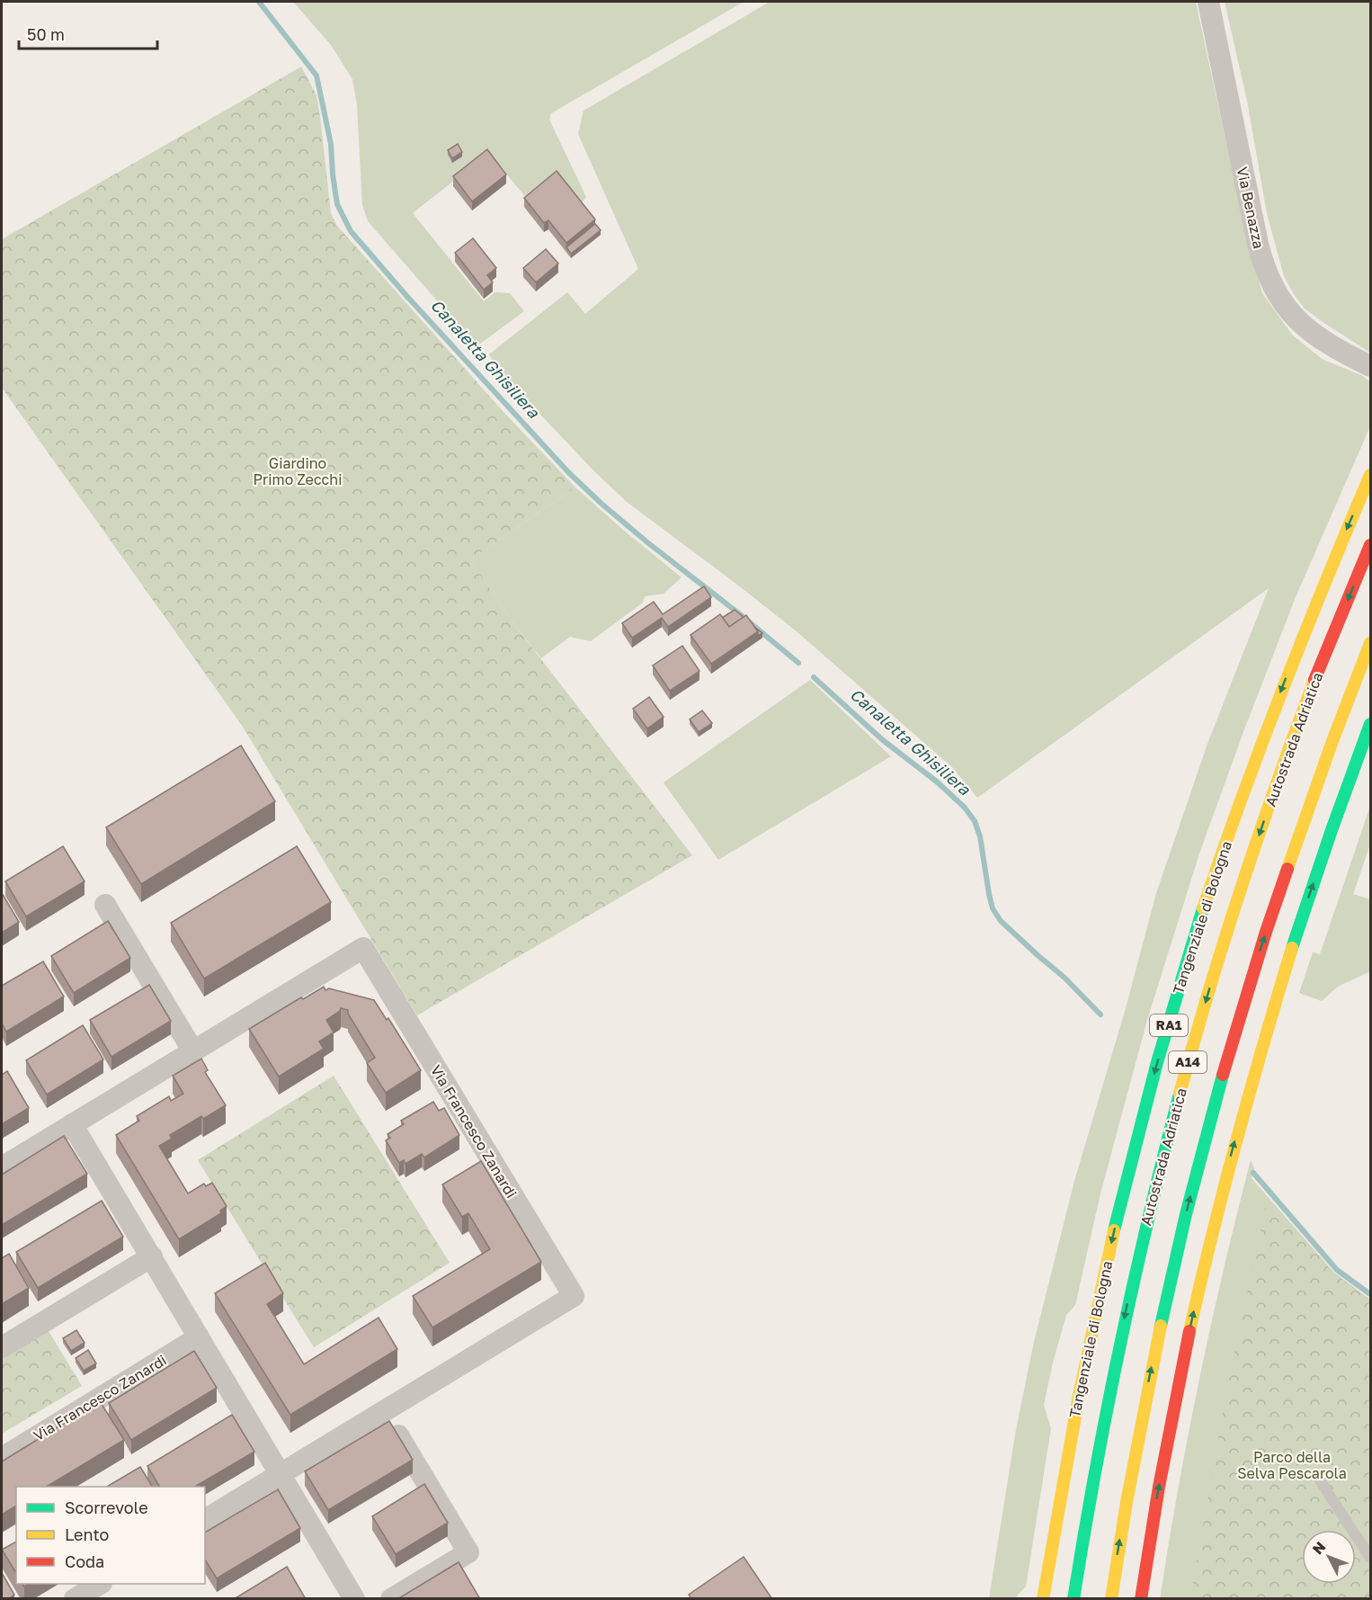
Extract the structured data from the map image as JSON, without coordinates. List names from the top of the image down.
{
  "streets": {
    "highway": [
      "Autostrada Adriatica",
      "Tangenziale di Bologna",
      "RA1",
      "A14"
    ],
    "street": ["Via Benazza", "Via Francesco Zanardi"]
  },
  "water": ["Canaletta Ghisiliera"],
  "parks": ["Giardino Primo Zecchi", "Parco della Selva Pescarola"],
  "legend": ["Scorrevole", "Lento", "Coda"],
  "scale_bar": "50 m",
  "north": "top left"
}
